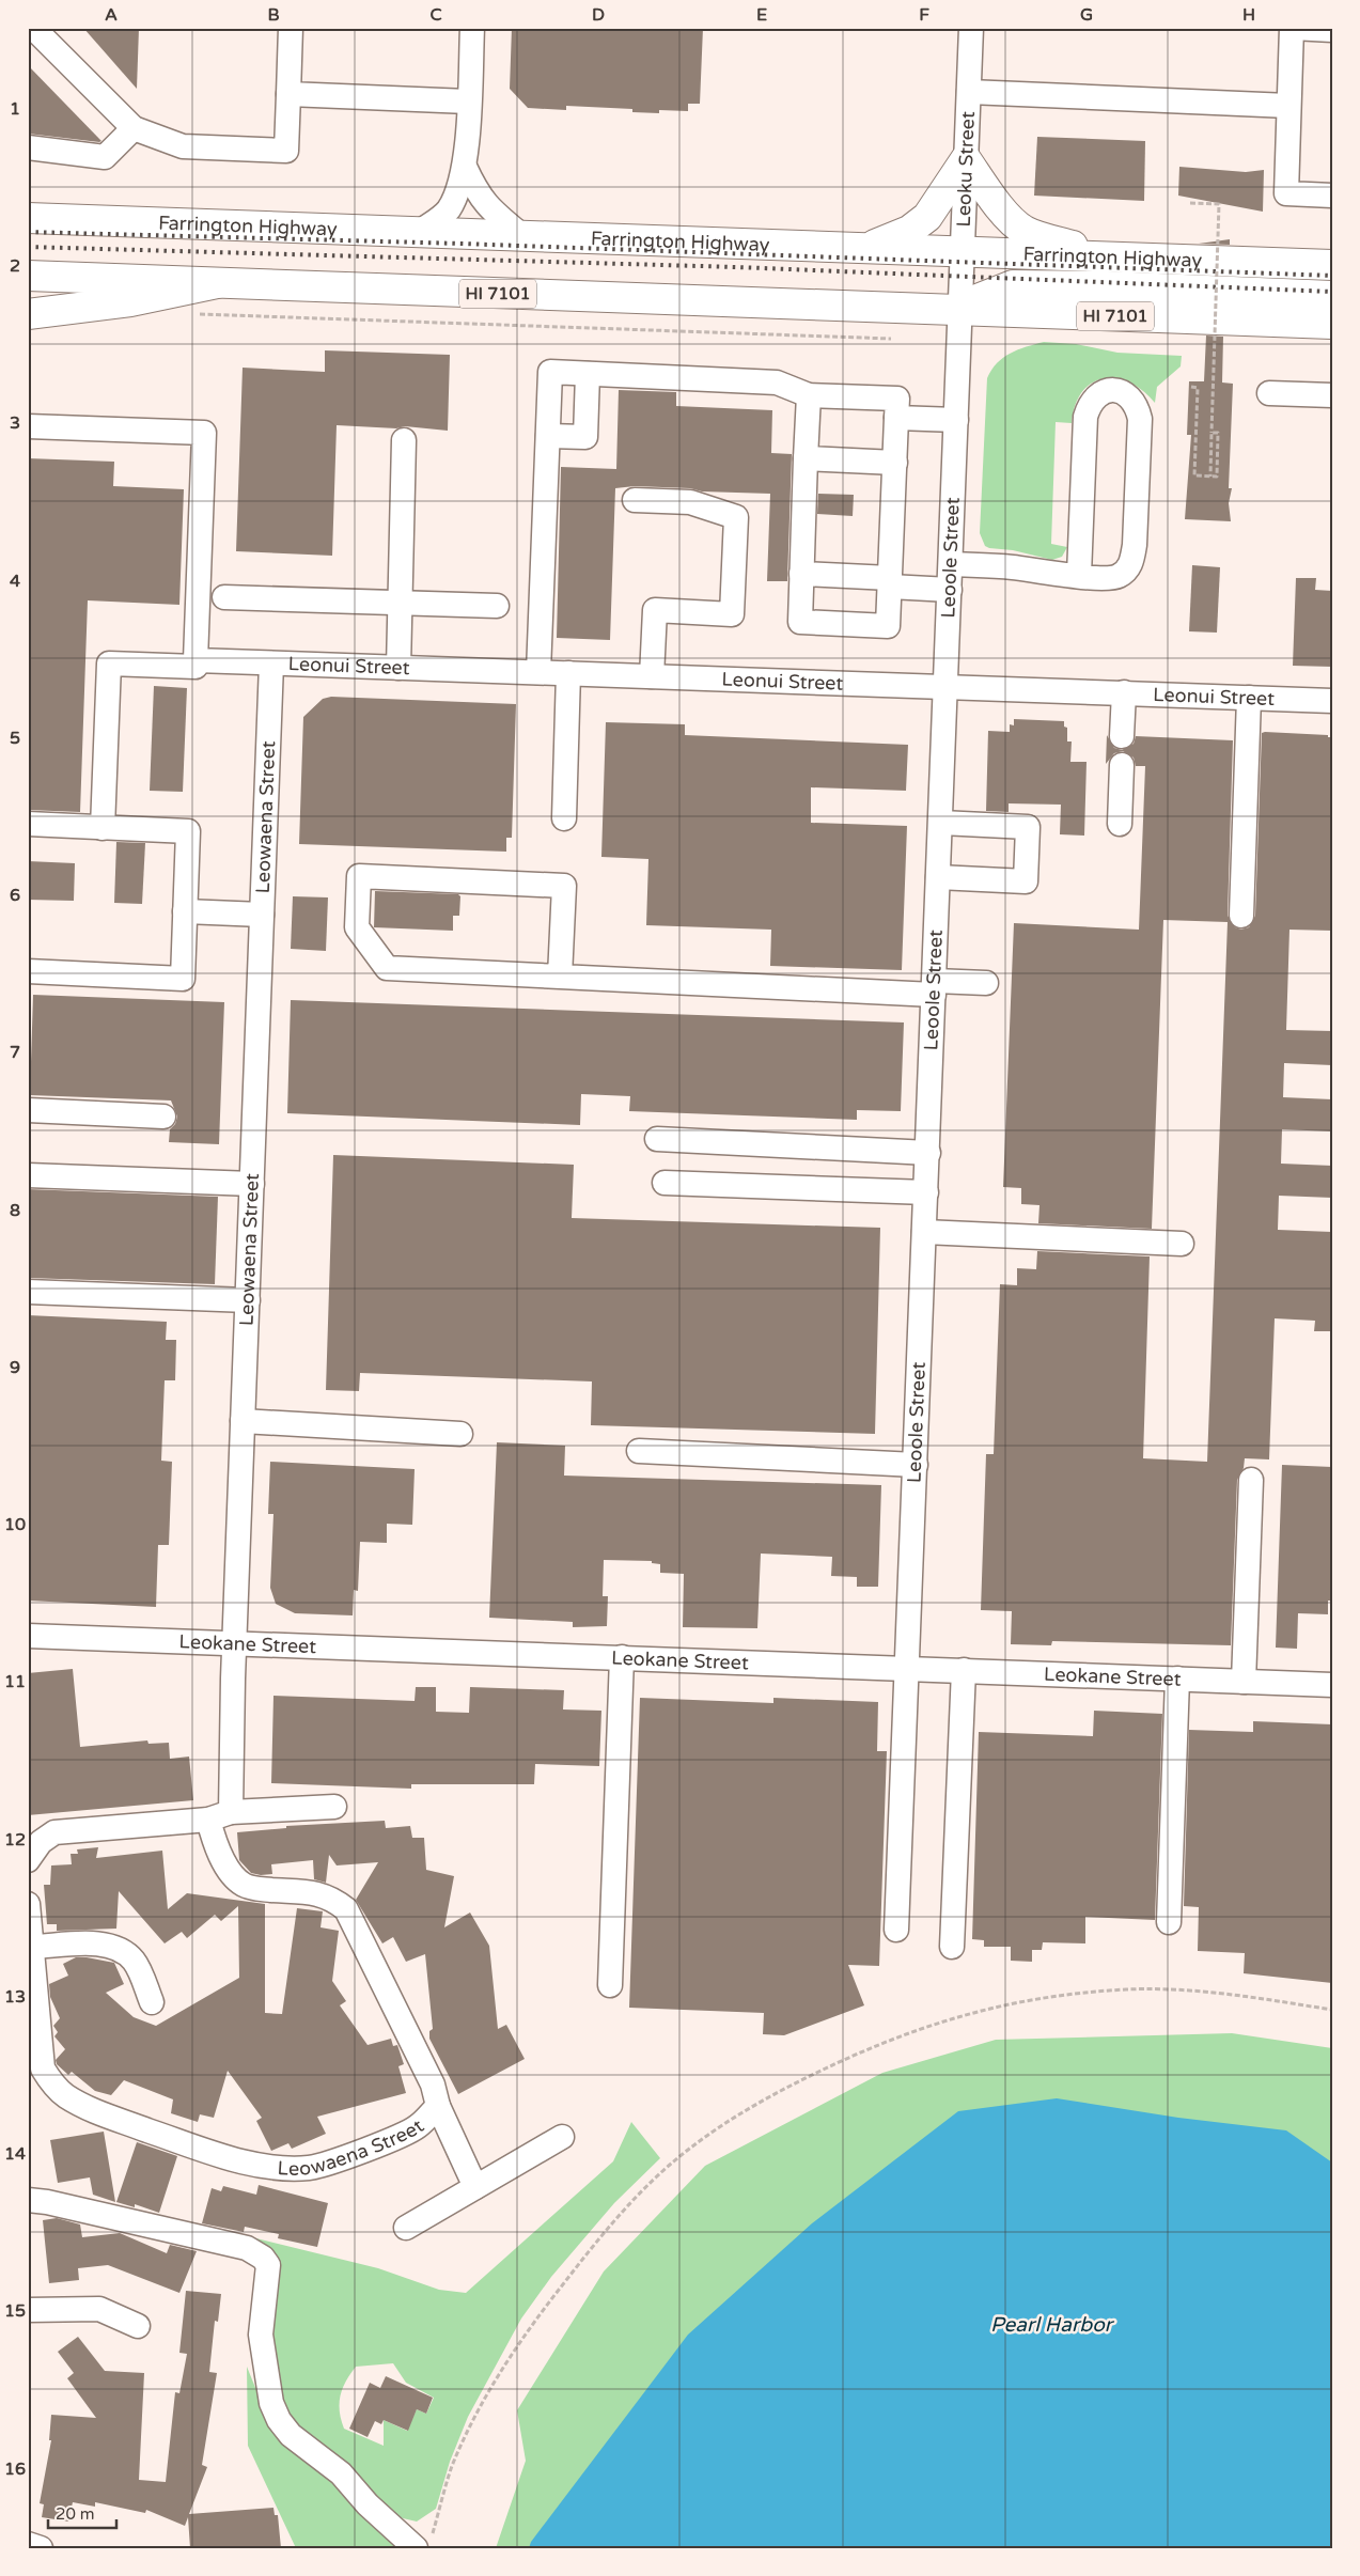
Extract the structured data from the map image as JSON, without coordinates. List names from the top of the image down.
{
  "streets": {
    "main road": ["Farrington Highway", "HI 7101"],
    "street": [
      "Leoku Street",
      "Leoole Street",
      "Leonui Street",
      "Leowaena Street",
      "Leokane Street"
    ]
  },
  "crossings": [
    ["Leoku Street", "Farrington Highway"],
    ["Leoku Street", "HI 7101"],
    ["Leoku Street", "Leoole Street"],
    ["HI 7101", "Leoole Street"],
    ["Leoole Street", "Leonui Street"],
    ["Leoole Street", "Leokane Street"],
    ["Leonui Street", "Leowaena Street"],
    ["Leowaena Street", "Leokane Street"]
  ],
  "water": ["Pearl Harbor"],
  "scale_bar": "20 m",
  "grid": {
    "columns": [
      "A",
      "B",
      "C",
      "D",
      "E",
      "F",
      "G",
      "H"
    ],
    "rows": [
      "1",
      "2",
      "3",
      "4",
      "5",
      "6",
      "7",
      "8",
      "9",
      "10",
      "11",
      "12",
      "13",
      "14",
      "15",
      "16"
    ]
  }
}
